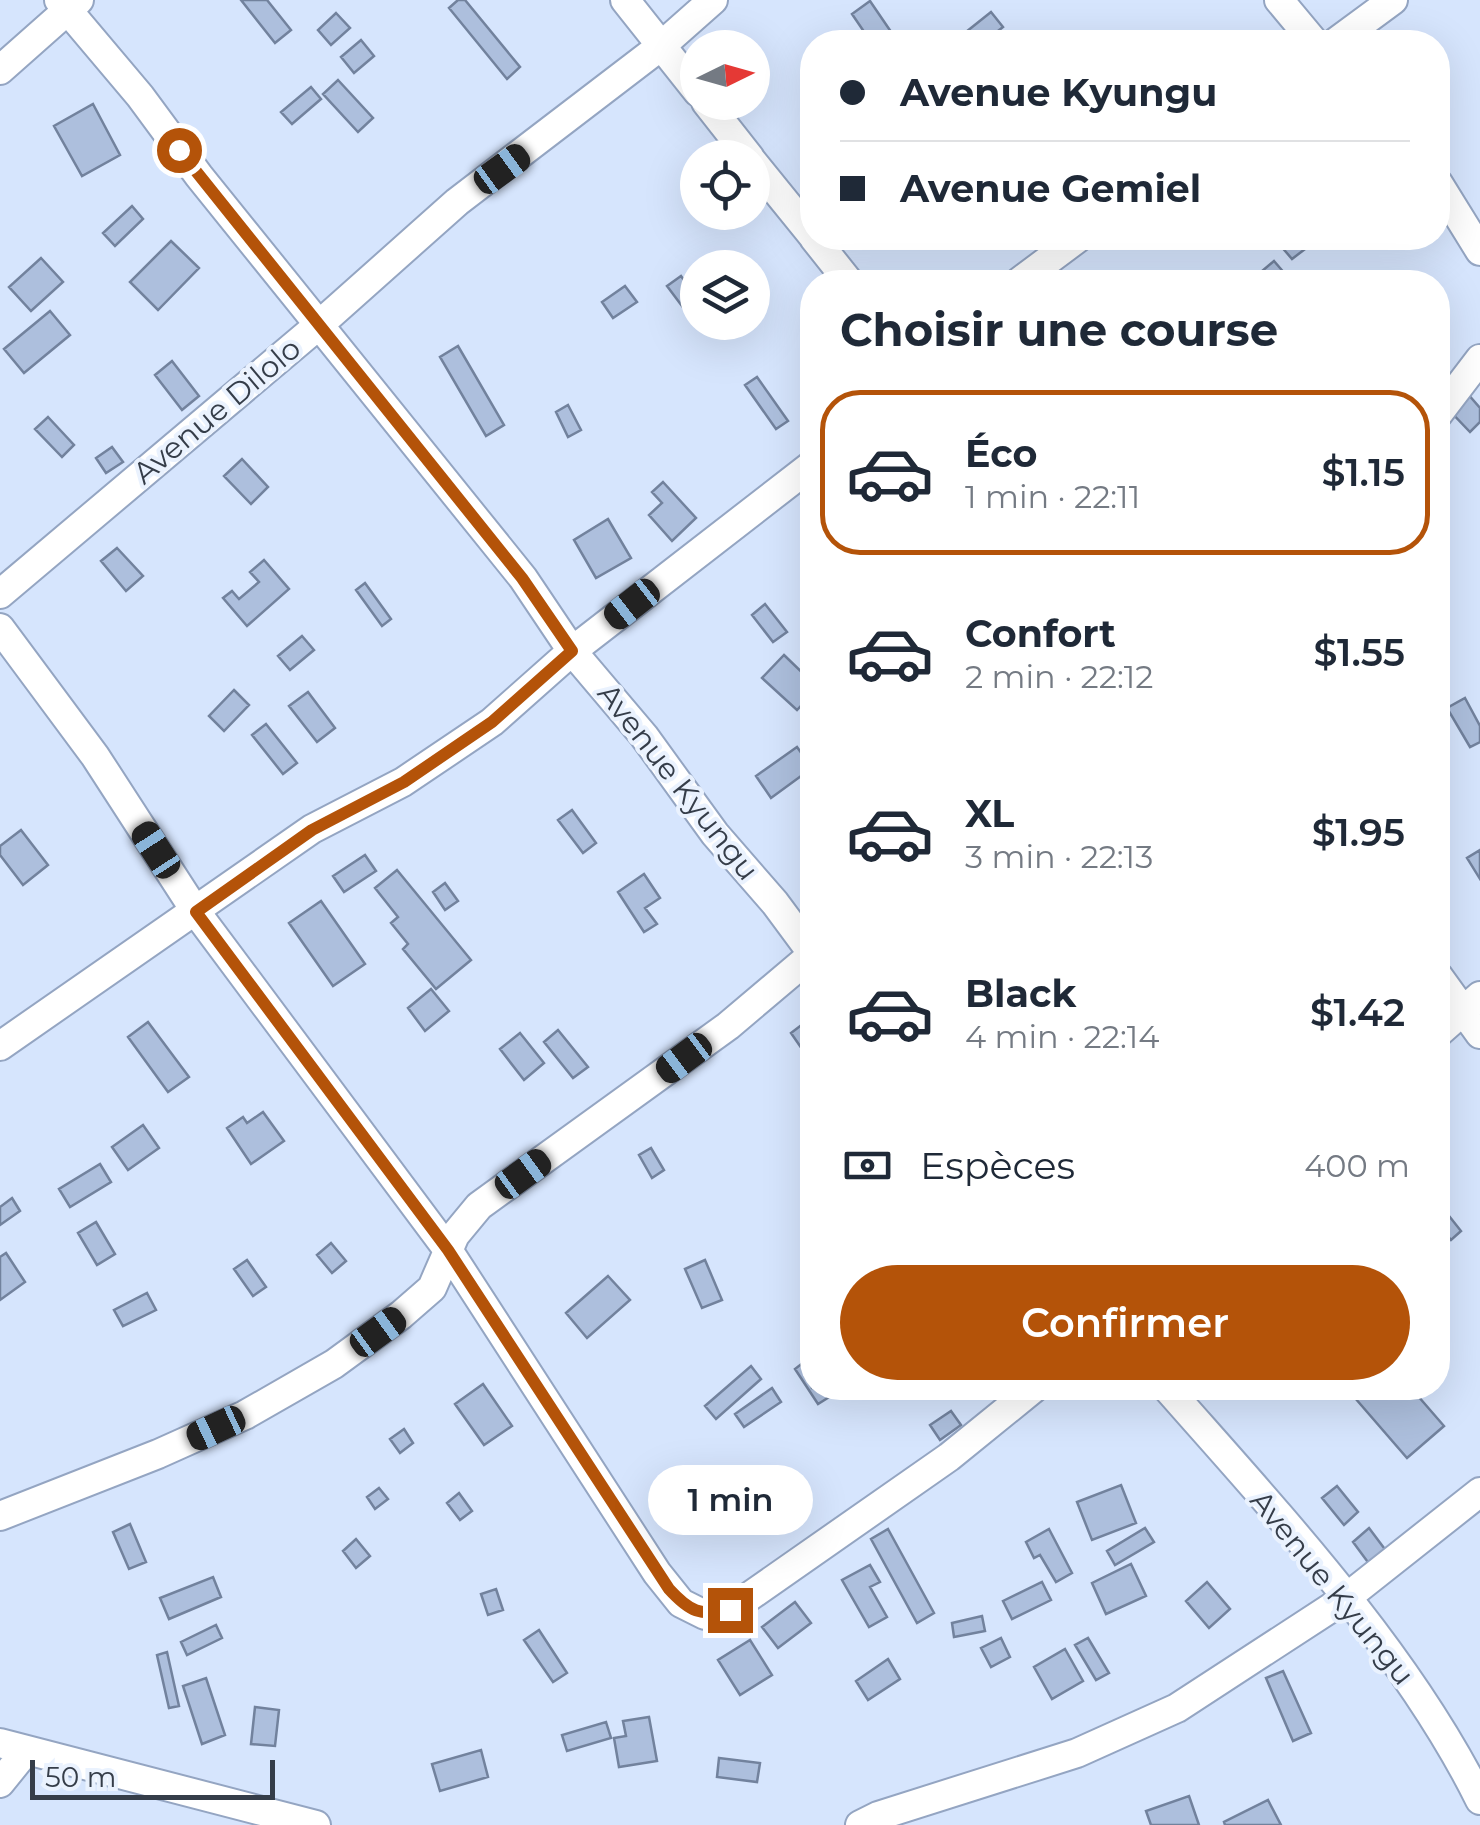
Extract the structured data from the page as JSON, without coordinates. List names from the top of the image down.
{
  "streets": {
    "street": ["Avenue Dilolo", "Avenue Kyungu"]
  },
  "crossings": [
    ["Avenue Dilolo", "Avenue Kyungu"]
  ],
  "scale_bar": "50 m",
  "north": "right",
  "page": {
    "banner": ["Avenue Kyungu", "Avenue Gemiel"],
    "heading": "Choisir une course",
    "list": [
      {
        "name": "Éco",
        "note": "1 min · 22:11",
        "value": "$1.15"
      },
      {
        "name": "Confort",
        "note": "2 min · 22:12",
        "value": "$1.55"
      },
      {
        "name": "XL",
        "note": "3 min · 22:13",
        "value": "$1.95"
      },
      {
        "name": "Black",
        "note": "4 min · 22:14",
        "value": "$1.42"
      }
    ],
    "pay": ["Espèces", "400 m"],
    "buttons": "Confirmer",
    "bubble": "1 min",
    "scale": "50 m"
  }
}
